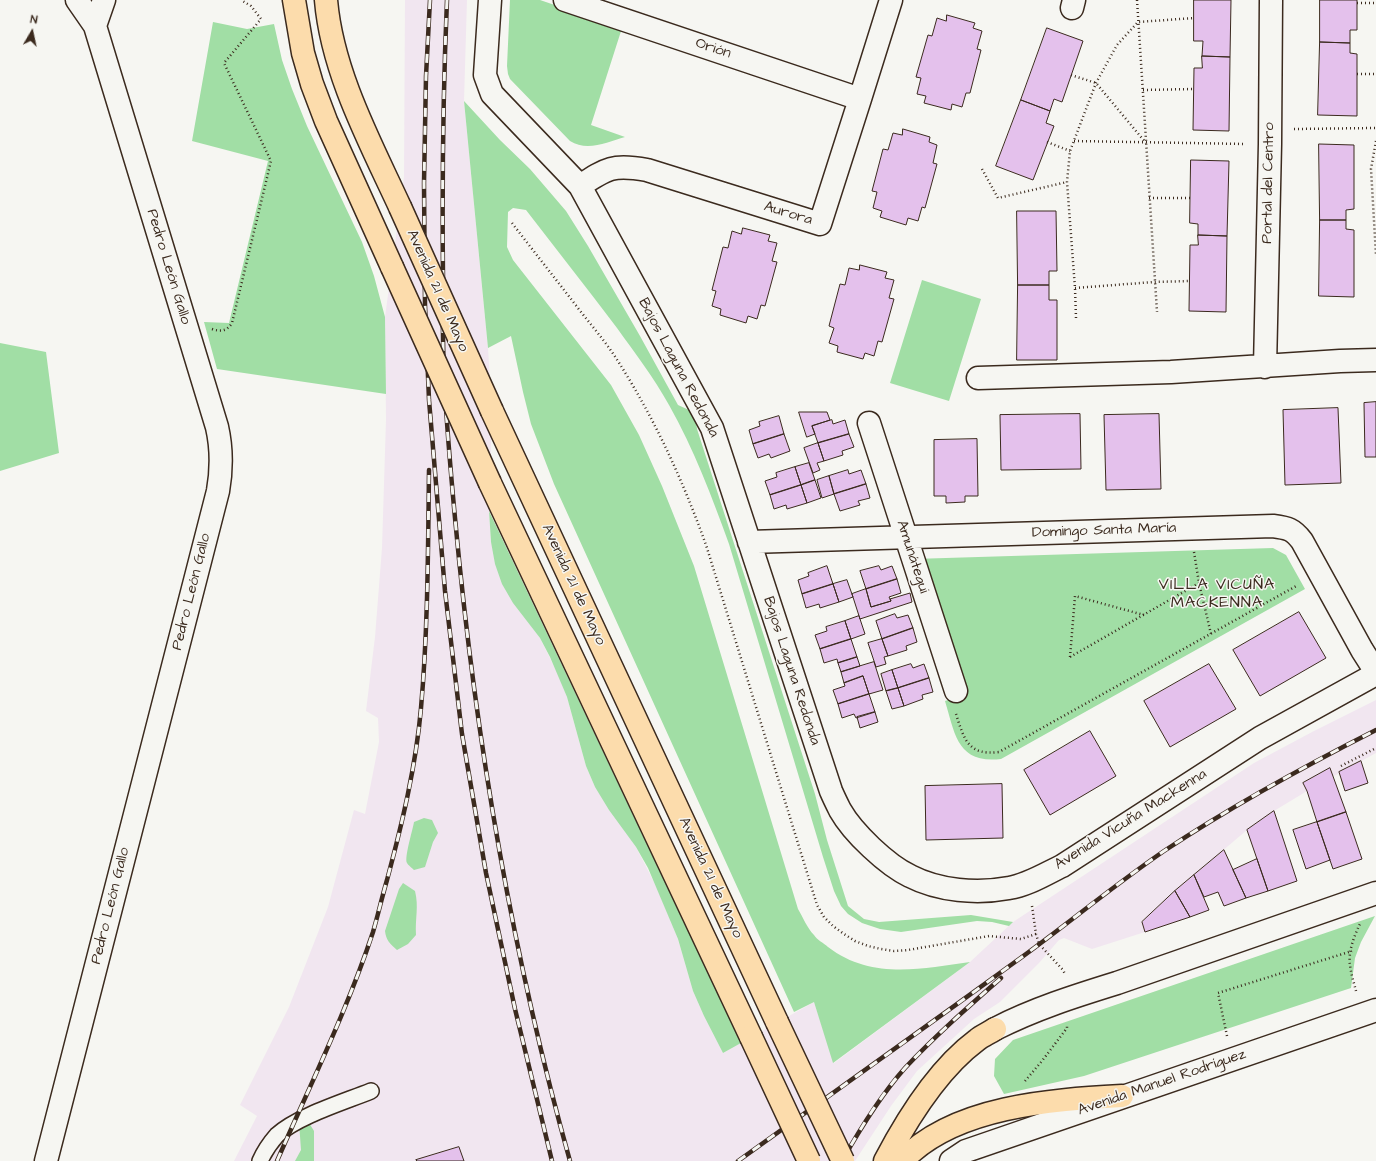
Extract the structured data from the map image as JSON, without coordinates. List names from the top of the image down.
{
  "streets": {
    "main road": ["Avenida 21 de Mayo"],
    "street": [
      "Orión",
      "Portal del Centro",
      "Aurora",
      "Pedro León Gallo",
      "Bajos Laguna Redonda",
      "Domingo Santa María",
      "Amunátegui",
      "Avenida Vicuña Mackenna",
      "Avenida Manuel Rodríguez"
    ]
  },
  "crossings": [
    ["Orión", "Aurora"],
    ["Aurora", "Bajos Laguna Redonda"],
    ["Bajos Laguna Redonda", "Domingo Santa María"],
    ["Bajos Laguna Redonda", "Avenida Vicuña Mackenna"],
    ["Domingo Santa María", "Amunátegui"],
    ["Domingo Santa María", "Avenida Vicuña Mackenna"]
  ],
  "districts": ["VILLA VICUÑA MACKENNA"],
  "north": "top"
}
